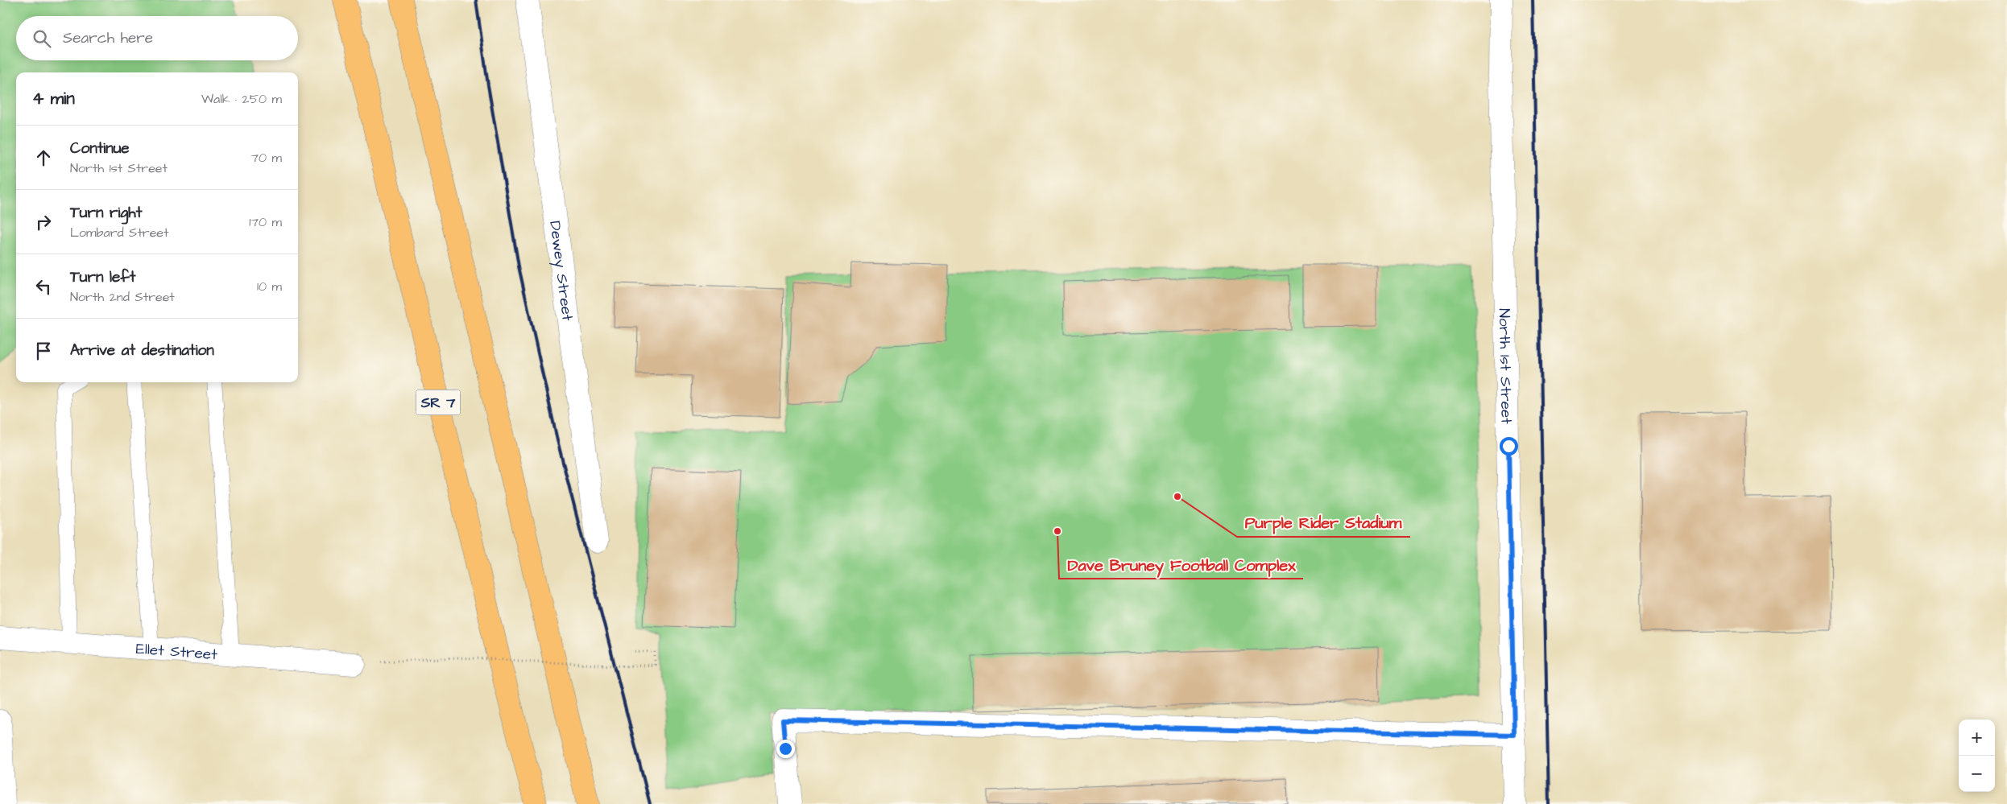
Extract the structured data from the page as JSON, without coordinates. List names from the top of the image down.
{
  "streets": {
    "highway": ["SR 7"],
    "street": ["Dewey Street", "North 1st Street", "Ellet Street"]
  },
  "places": ["Purple Rider Stadium", "Dave Bruney Football Complex"],
  "page": {
    "search": "Search here",
    "heading": ["4 min", "Walk · 250 m"],
    "list": [
      ["Continue", "North 1st Street", "70 m"],
      ["Turn right", "Lombard Street", "170 m"],
      ["Turn left", "North 2nd Street", "10 m"],
      "Arrive at destination"
    ],
    "map_buttons": ["+", "−"]
  }
}
